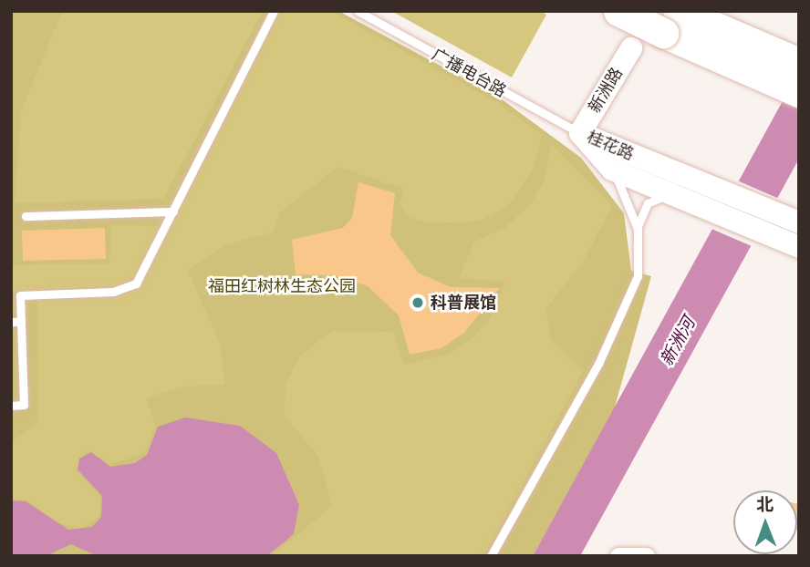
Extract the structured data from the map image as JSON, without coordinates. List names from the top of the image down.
{
  "streets": {
    "main road": ["新洲路", "桂花路"],
    "lane": ["广播电台路"]
  },
  "crossings": [
    ["广播电台路", "新洲路"],
    ["广播电台路", "桂花路"],
    ["新洲路", "桂花路"]
  ],
  "water": ["新洲河"],
  "parks": ["福田红树林生态公园"],
  "places": ["科普展馆"],
  "north": "top"
}
